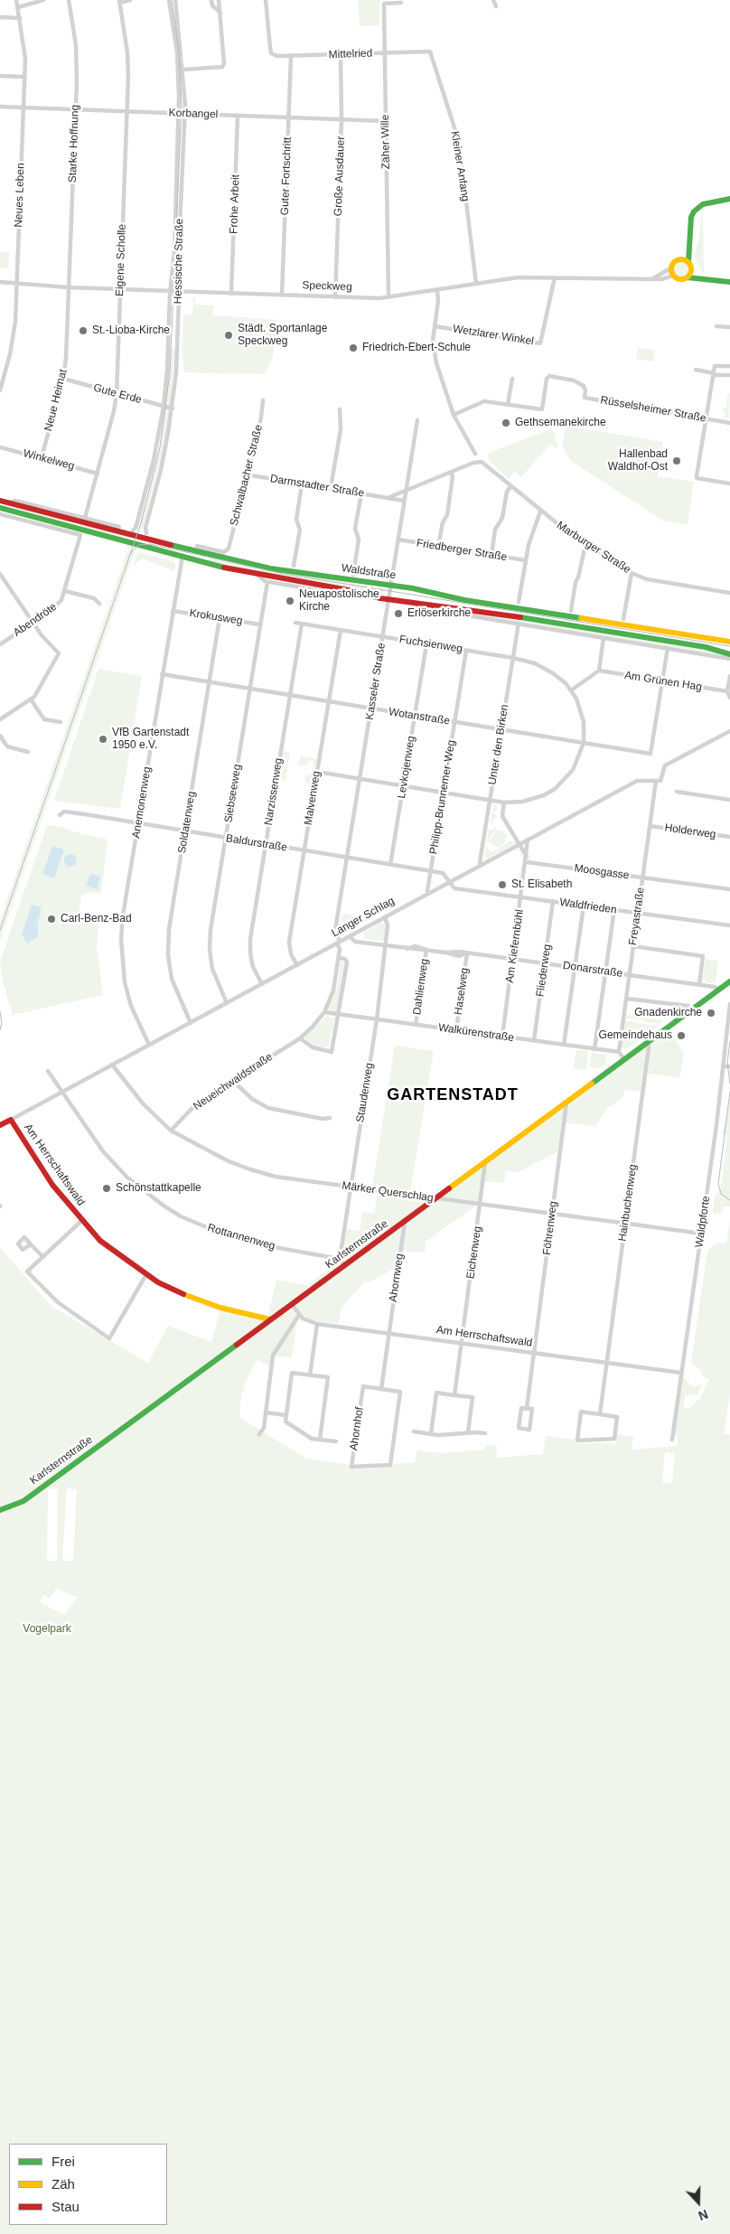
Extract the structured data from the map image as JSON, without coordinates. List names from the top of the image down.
{
  "streets": {
    "main road": [
      "Speckweg",
      "Waldstraße",
      "Langer Schlag",
      "Am Herrschaftswald",
      "Karlsternstraße"
    ],
    "street": [
      "Mittelried",
      "Korbangel",
      "Zäher Wille",
      "Starke Hoffnung",
      "Kleiner Anfang",
      "Guter Fortschritt",
      "Große Ausdauer",
      "Neues Leben",
      "Frohe Arbeit",
      "Eigene Scholle",
      "Hessische Straße",
      "Wetzlarer Winkel",
      "Gute Erde",
      "Neue Heimat",
      "Rüsselsheimer Straße",
      "Winkelweg",
      "Schwalbacher Straße",
      "Darmstadter Straße",
      "Marburger Straße",
      "Friedberger Straße",
      "Krokusweg",
      "Abendröte",
      "Fuchsienweg",
      "Kasseler Straße",
      "Am Grünen Hag",
      "Wotanstraße",
      "Unter den Birken",
      "Levkojenweg",
      "Narzissenweg",
      "Siebseeweg",
      "Philipp-Brunnemer-Weg",
      "Malvenweg",
      "Anemonenweg",
      "Soldatenweg",
      "Holderweg",
      "Baldurstraße",
      "Moosgasse",
      "Waldfrieden",
      "Freyastraße",
      "Am Kiefernbühl",
      "Donarstraße",
      "Fliederweg",
      "Dahlienweg",
      "Haselweg",
      "Walkürenstraße",
      "Neueichwaldstraße",
      "Staudenweg",
      "Märker Querschlag",
      "Hainbuchenweg",
      "Waldpforte",
      "Föhrenweg",
      "Rottannenweg",
      "Eichenweg",
      "Ahornweg",
      "Ahornhof"
    ]
  },
  "crossings": [
    ["Mittelried", "Zäher Wille"],
    ["Mittelried", "Kleiner Anfang"],
    ["Mittelried", "Guter Fortschritt"],
    ["Mittelried", "Große Ausdauer"],
    ["Korbangel", "Zäher Wille"],
    ["Korbangel", "Starke Hoffnung"],
    ["Korbangel", "Guter Fortschritt"],
    ["Korbangel", "Große Ausdauer"],
    ["Korbangel", "Neues Leben"],
    ["Korbangel", "Frohe Arbeit"],
    ["Korbangel", "Eigene Scholle"],
    ["Korbangel", "Hessische Straße"],
    ["Zäher Wille", "Speckweg"],
    ["Starke Hoffnung", "Speckweg"],
    ["Starke Hoffnung", "Neue Heimat"],
    ["Kleiner Anfang", "Speckweg"],
    ["Guter Fortschritt", "Speckweg"],
    ["Große Ausdauer", "Speckweg"],
    ["Neues Leben", "Speckweg"],
    ["Frohe Arbeit", "Speckweg"],
    ["Eigene Scholle", "Speckweg"],
    ["Eigene Scholle", "Gute Erde"],
    ["Eigene Scholle", "Winkelweg"],
    ["Eigene Scholle", "Waldstraße"],
    ["Hessische Straße", "Speckweg"],
    ["Hessische Straße", "Gute Erde"],
    ["Hessische Straße", "Waldstraße"],
    ["Speckweg", "Wetzlarer Winkel"],
    ["Speckweg", "Neue Heimat"],
    ["Gute Erde", "Neue Heimat"],
    ["Neue Heimat", "Winkelweg"],
    ["Schwalbacher Straße", "Darmstadter Straße"],
    ["Darmstadter Straße", "Marburger Straße"],
    ["Darmstadter Straße", "Kasseler Straße"],
    ["Friedberger Straße", "Kasseler Straße"],
    ["Waldstraße", "Kasseler Straße"],
    ["Waldstraße", "Unter den Birken"],
    ["Waldstraße", "Siebseeweg"],
    ["Waldstraße", "Anemonenweg"],
    ["Krokusweg", "Siebseeweg"],
    ["Krokusweg", "Anemonenweg"],
    ["Krokusweg", "Soldatenweg"],
    ["Fuchsienweg", "Kasseler Straße"],
    ["Fuchsienweg", "Unter den Birken"],
    ["Fuchsienweg", "Levkojenweg"],
    ["Fuchsienweg", "Narzissenweg"],
    ["Fuchsienweg", "Philipp-Brunnemer-Weg"],
    ["Fuchsienweg", "Malvenweg"],
    ["Kasseler Straße", "Wotanstraße"],
    ["Kasseler Straße", "Baldurstraße"],
    ["Kasseler Straße", "Langer Schlag"],
    ["Kasseler Straße", "Neueichwaldstraße"],
    ["Am Grünen Hag", "Wotanstraße"],
    ["Wotanstraße", "Unter den Birken"],
    ["Wotanstraße", "Levkojenweg"],
    ["Wotanstraße", "Narzissenweg"],
    ["Wotanstraße", "Siebseeweg"],
    ["Wotanstraße", "Philipp-Brunnemer-Weg"],
    ["Wotanstraße", "Malvenweg"],
    ["Wotanstraße", "Anemonenweg"],
    ["Wotanstraße", "Soldatenweg"],
    ["Unter den Birken", "Langer Schlag"],
    ["Levkojenweg", "Baldurstraße"],
    ["Narzissenweg", "Baldurstraße"],
    ["Narzissenweg", "Langer Schlag"],
    ["Siebseeweg", "Baldurstraße"],
    ["Siebseeweg", "Langer Schlag"],
    ["Philipp-Brunnemer-Weg", "Baldurstraße"],
    ["Malvenweg", "Baldurstraße"],
    ["Malvenweg", "Langer Schlag"],
    ["Anemonenweg", "Baldurstraße"],
    ["Anemonenweg", "Langer Schlag"],
    ["Soldatenweg", "Baldurstraße"],
    ["Soldatenweg", "Langer Schlag"],
    ["Holderweg", "Freyastraße"],
    ["Baldurstraße", "Waldfrieden"],
    ["Baldurstraße", "Langer Schlag"],
    ["Moosgasse", "Freyastraße"],
    ["Moosgasse", "Am Kiefernbühl"],
    ["Waldfrieden", "Freyastraße"],
    ["Waldfrieden", "Langer Schlag"],
    ["Waldfrieden", "Am Kiefernbühl"],
    ["Waldfrieden", "Fliederweg"],
    ["Freyastraße", "Langer Schlag"],
    ["Freyastraße", "Donarstraße"],
    ["Freyastraße", "Walkürenstraße"],
    ["Langer Schlag", "Am Kiefernbühl"],
    ["Langer Schlag", "Donarstraße"],
    ["Langer Schlag", "Neueichwaldstraße"],
    ["Langer Schlag", "Staudenweg"],
    ["Langer Schlag", "Am Herrschaftswald"],
    ["Langer Schlag", "Märker Querschlag"],
    ["Langer Schlag", "Rottannenweg"],
    ["Am Kiefernbühl", "Donarstraße"],
    ["Am Kiefernbühl", "Walkürenstraße"],
    ["Donarstraße", "Fliederweg"],
    ["Donarstraße", "Dahlienweg"],
    ["Donarstraße", "Haselweg"],
    ["Donarstraße", "Staudenweg"],
    ["Donarstraße", "Karlsternstraße"],
    ["Fliederweg", "Walkürenstraße"],
    ["Dahlienweg", "Walkürenstraße"],
    ["Haselweg", "Walkürenstraße"],
    ["Walkürenstraße", "Neueichwaldstraße"],
    ["Walkürenstraße", "Staudenweg"],
    ["Neueichwaldstraße", "Märker Querschlag"],
    ["Staudenweg", "Märker Querschlag"],
    ["Staudenweg", "Rottannenweg"],
    ["Am Herrschaftswald", "Hainbuchenweg"],
    ["Am Herrschaftswald", "Waldpforte"],
    ["Am Herrschaftswald", "Föhrenweg"],
    ["Am Herrschaftswald", "Karlsternstraße"],
    ["Am Herrschaftswald", "Eichenweg"],
    ["Am Herrschaftswald", "Ahornweg"],
    ["Märker Querschlag", "Hainbuchenweg"],
    ["Märker Querschlag", "Waldpforte"],
    ["Märker Querschlag", "Föhrenweg"],
    ["Märker Querschlag", "Karlsternstraße"],
    ["Märker Querschlag", "Eichenweg"],
    ["Hainbuchenweg", "Karlsternstraße"],
    ["Föhrenweg", "Karlsternstraße"],
    ["Karlsternstraße", "Eichenweg"],
    ["Karlsternstraße", "Ahornweg"]
  ],
  "districts": ["GARTENSTADT"],
  "parks": ["Vogelpark"],
  "places": [
    "St.-Lioba-Kirche",
    "Städt. Sportanlage Speckweg",
    "Friedrich-Ebert-Schule",
    "Gethsemanekirche",
    "Hallenbad Waldhof-Ost",
    "Neuapostolische Kirche",
    "Erlöserkirche",
    "VfB Gartenstadt 1950 e.V.",
    "St. Elisabeth",
    "Carl-Benz-Bad",
    "Gnadenkirche",
    "Gemeindehaus",
    "Schönstattkapelle"
  ],
  "legend": ["Frei", "Zäh", "Stau"],
  "north": "bottom"
}
